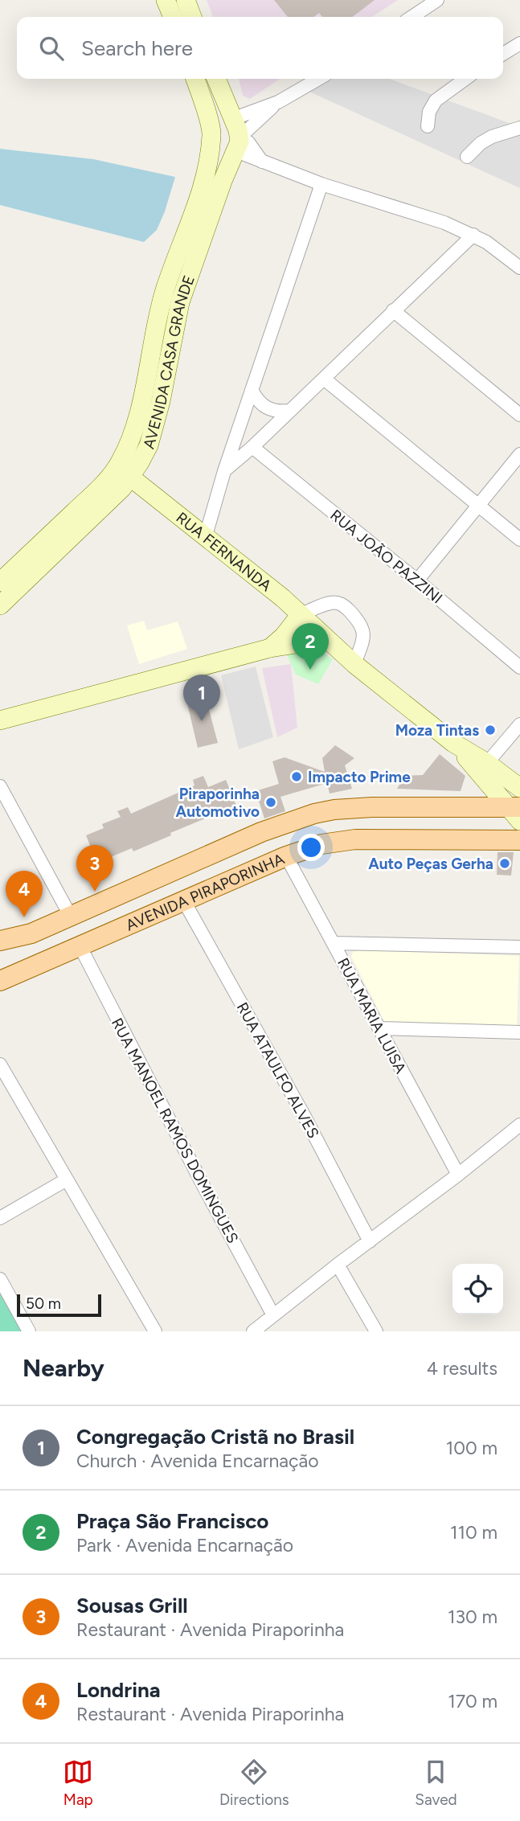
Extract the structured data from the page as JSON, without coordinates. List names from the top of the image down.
{
  "streets": {
    "main road": ["AVENIDA CASA GRANDE", "RUA FERNANDA", "AVENIDA PIRAPORINHA"],
    "street": [
      "RUA JOÃO PAZZINI",
      "RUA MARIA LUISA",
      "RUA ATAULFO ALVES",
      "RUA MANOEL RAMOS DOMINGUES"
    ]
  },
  "crossings": [
    ["AVENIDA CASA GRANDE", "RUA FERNANDA"],
    ["AVENIDA PIRAPORINHA", "RUA MARIA LUISA"],
    ["AVENIDA PIRAPORINHA", "RUA ATAULFO ALVES"],
    ["AVENIDA PIRAPORINHA", "RUA MANOEL RAMOS DOMINGUES"]
  ],
  "places": [
    "Moza Tintas",
    "Impacto Prime",
    "Piraporinha Automotivo",
    "Auto Peças Gerha"
  ],
  "scale_bar": "50 m",
  "page": {
    "search": "Search here",
    "pins": [
      "2",
      "1",
      "3",
      "4"
    ],
    "scale": "50 m",
    "heading": ["Nearby", "4 results"],
    "list": [
      {
        "mark": "1",
        "name": "Congregação Cristã no Brasil",
        "note": "Church · Avenida Encarnação",
        "value": "100 m"
      },
      {
        "mark": "2",
        "name": "Praça São Francisco",
        "note": "Park · Avenida Encarnação",
        "value": "110 m"
      },
      {
        "mark": "3",
        "name": "Sousas Grill",
        "note": "Restaurant · Avenida Piraporinha",
        "value": "130 m"
      },
      {
        "mark": "4",
        "name": "Londrina",
        "note": "Restaurant · Avenida Piraporinha",
        "value": "170 m"
      }
    ],
    "nav": ["Map", "Directions", "Saved"]
  }
}
